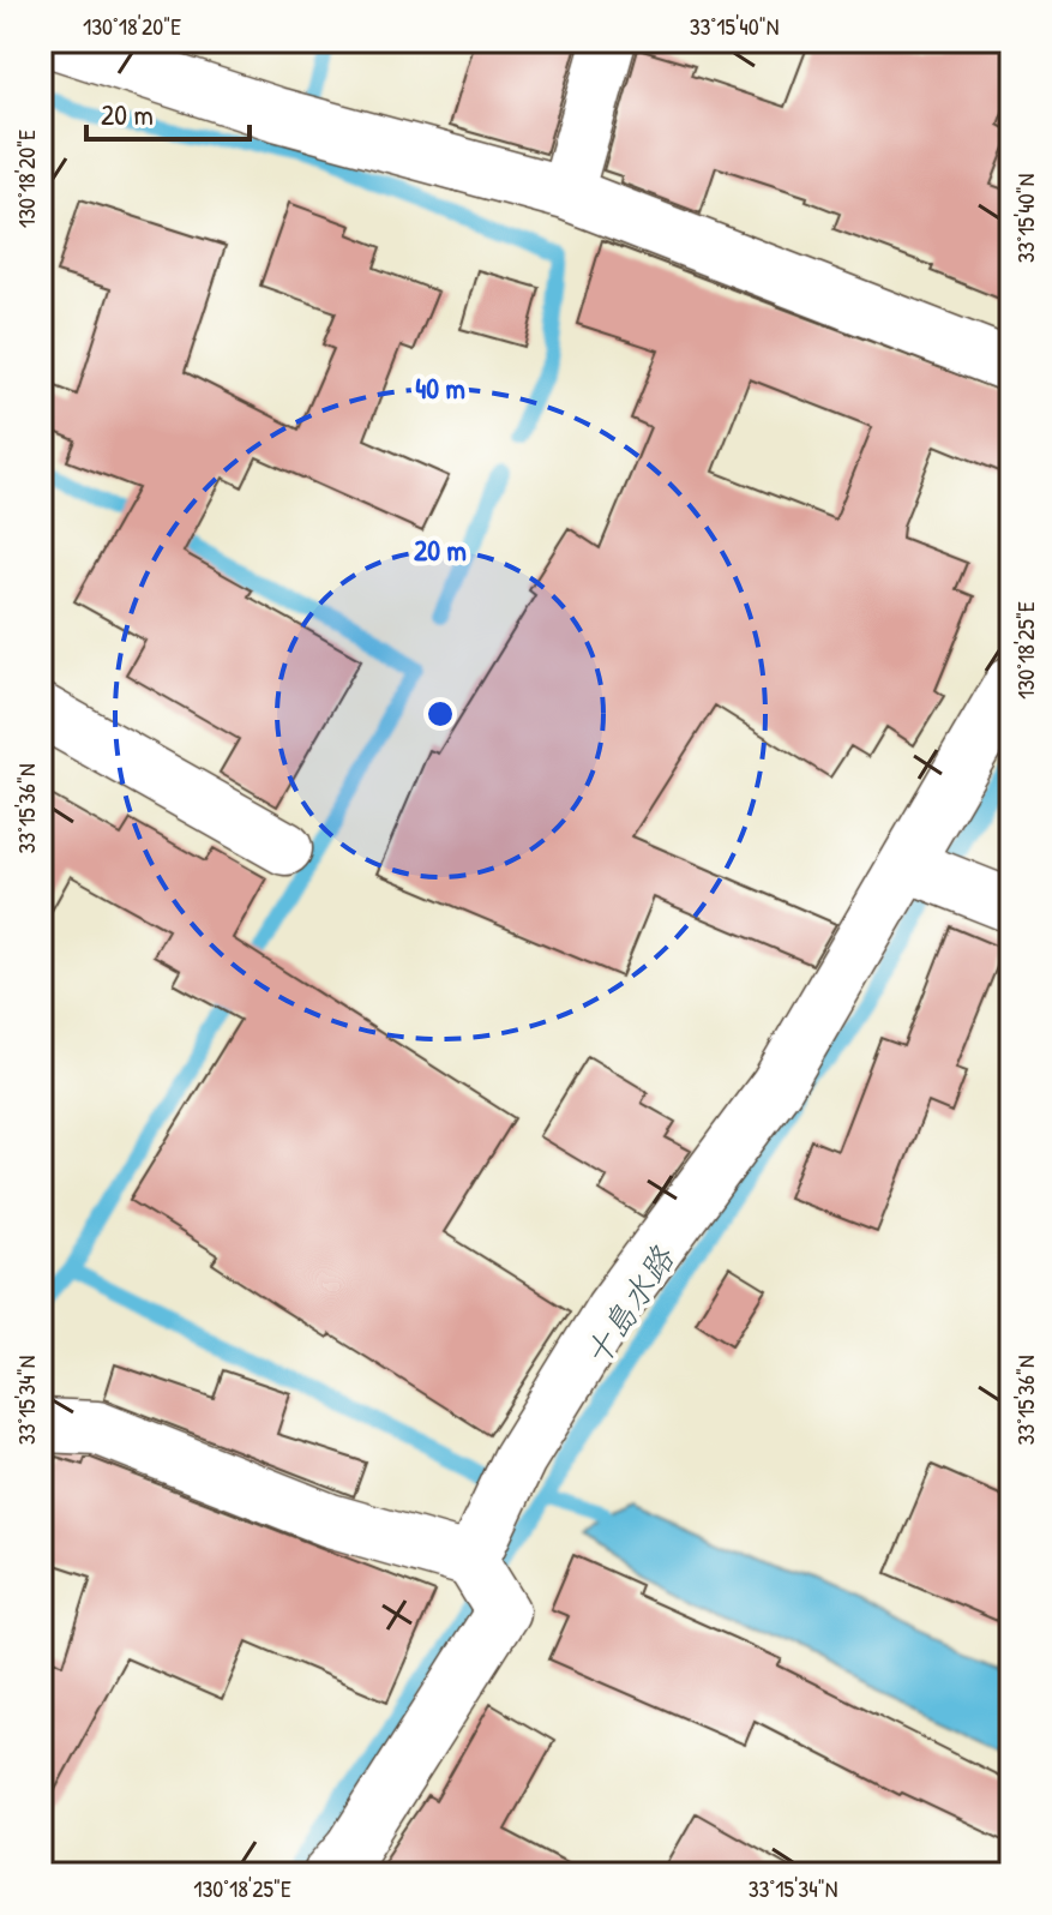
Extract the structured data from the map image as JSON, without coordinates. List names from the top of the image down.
{
  "water": ["十島水路"],
  "scale_bar": "20 m",
  "coordinates": [
    "130°18'20\"E",
    "33°15'40\"N",
    "130°18'25\"E",
    "33°15'36\"N",
    "33°15'34\"N"
  ],
  "rings": ["40 m", "20 m"]
}
